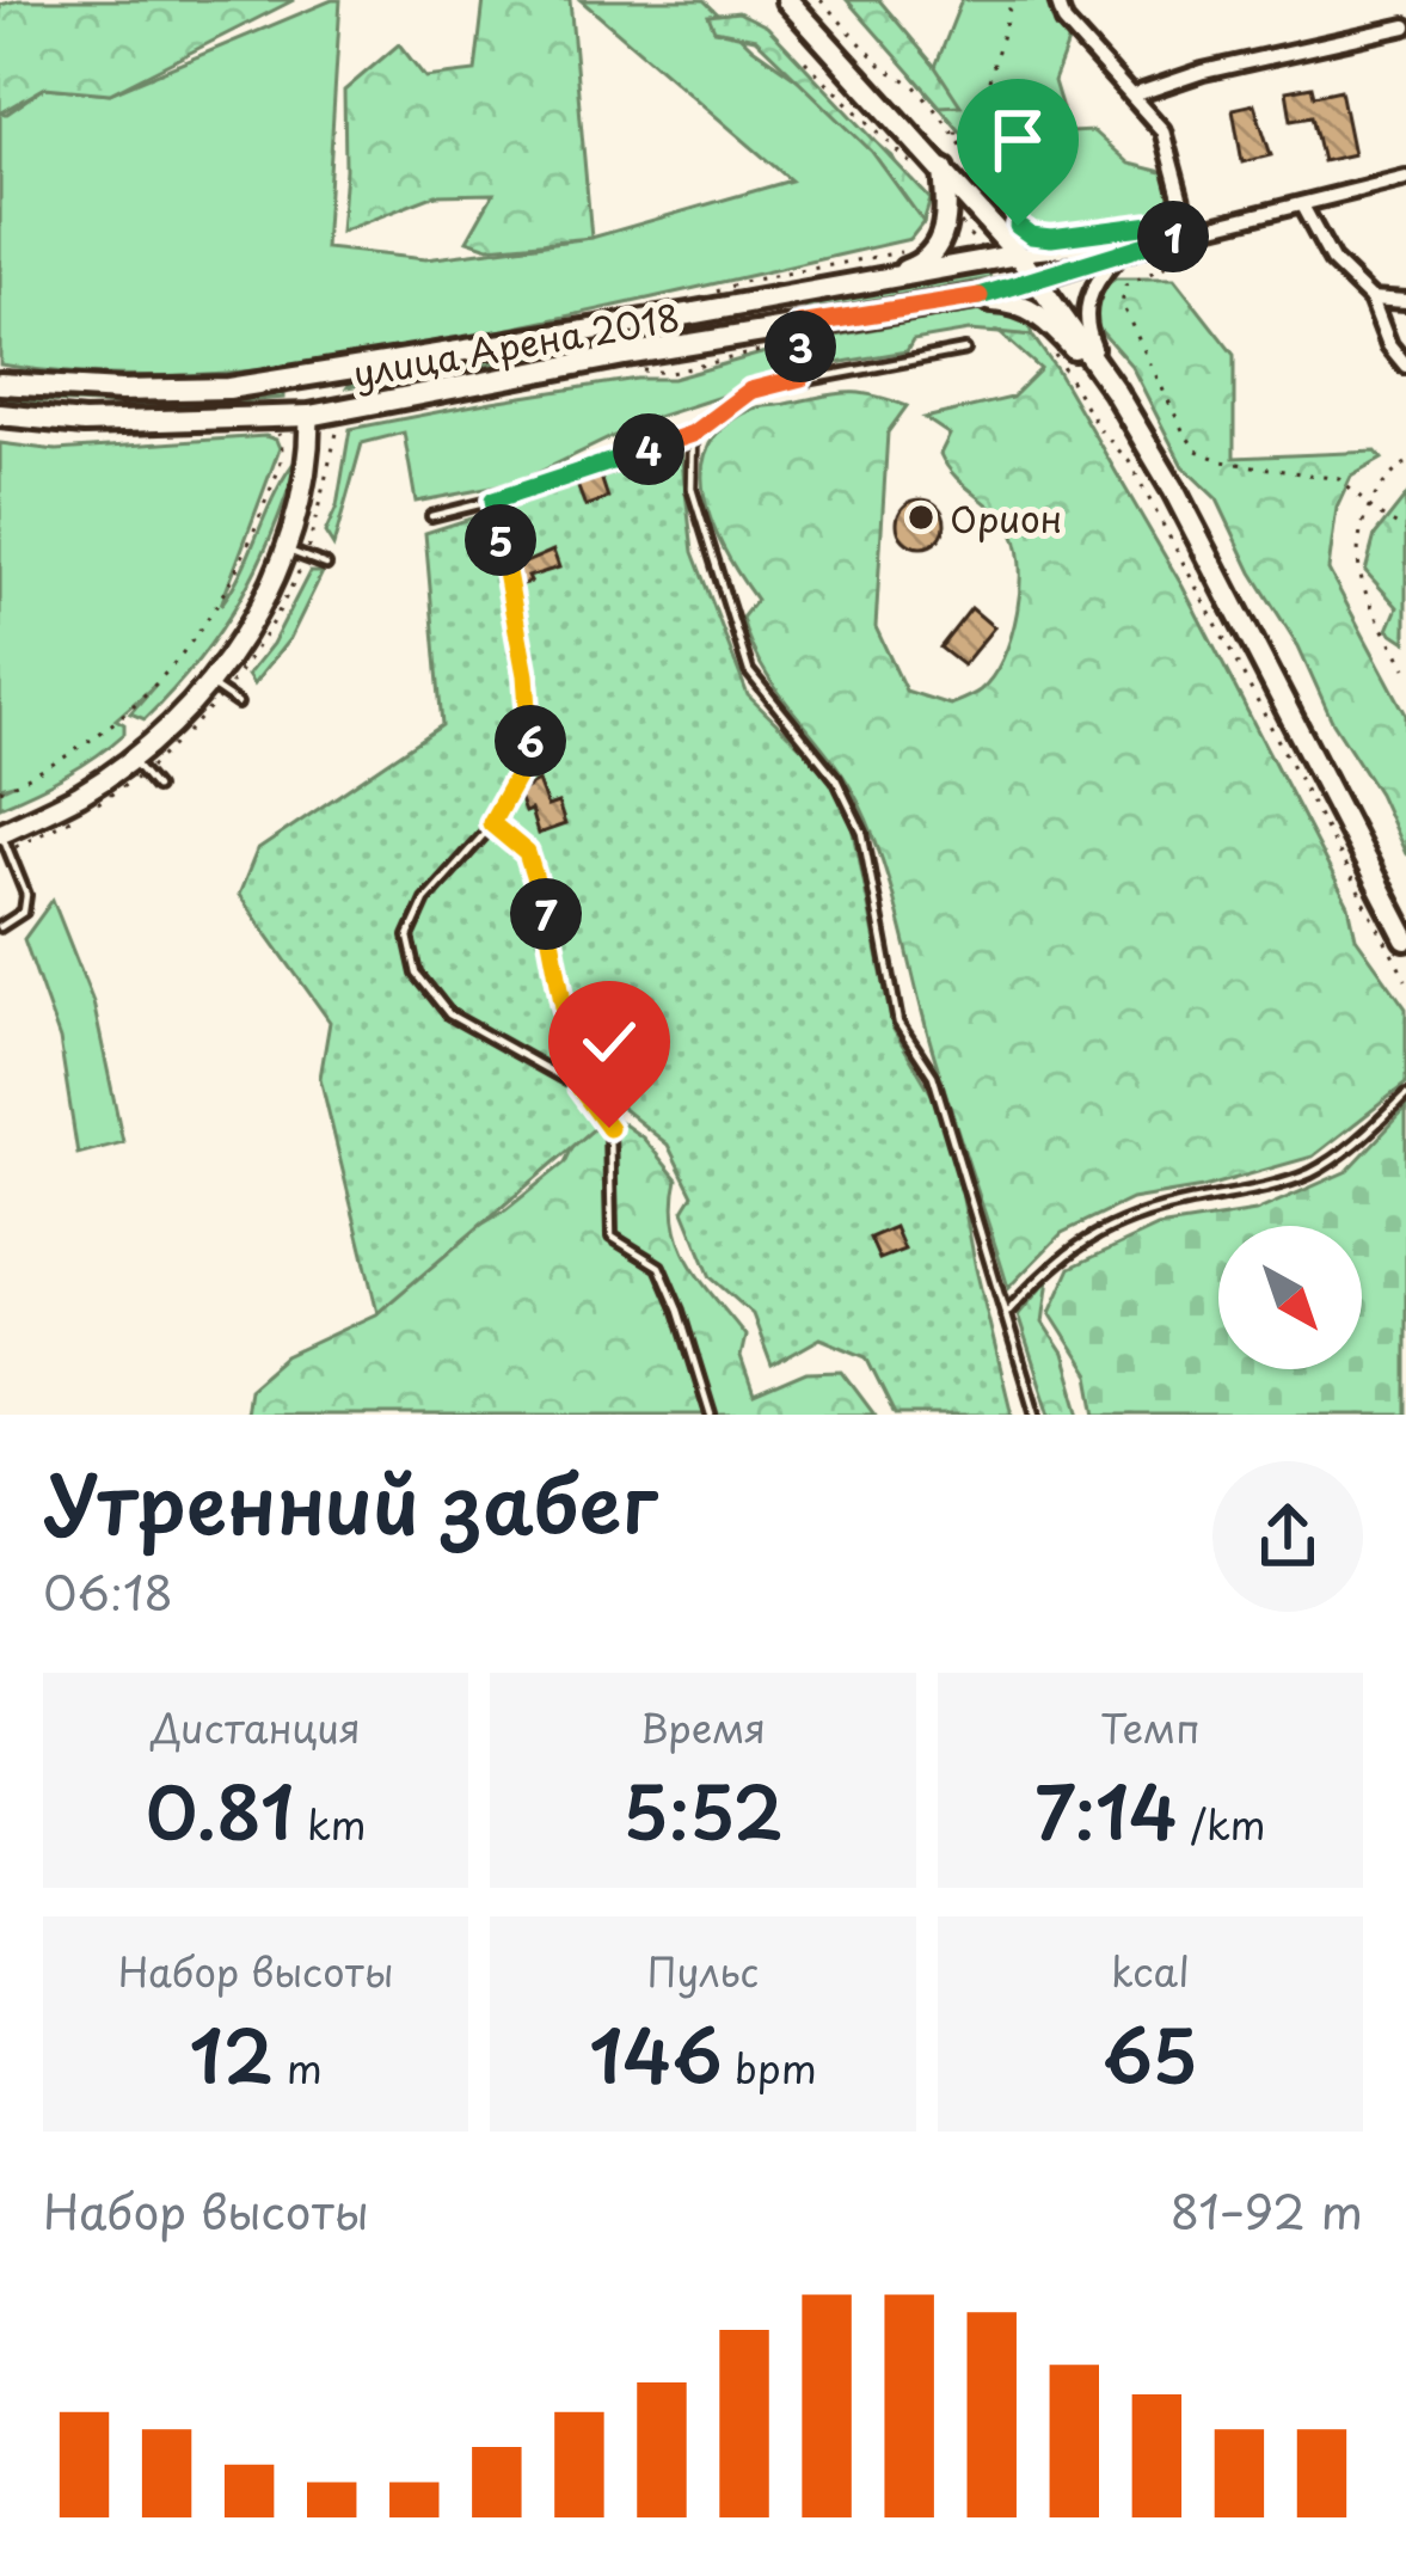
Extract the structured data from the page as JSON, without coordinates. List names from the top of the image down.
{
  "streets": {
    "main road": ["улица Арена 2018"]
  },
  "places": ["Орион"],
  "north": "bottom right",
  "page": {
    "pins": [
      "1",
      "3",
      "4",
      "5",
      "6",
      "7"
    ],
    "heading": ["Утренний забег", "06:18"],
    "stats": [
      ["Дистанция", "0.81 km"],
      ["Время", "5:52"],
      ["Темп", "7:14 /km"],
      ["Набор высоты", "12 m"],
      ["Пульс", "146 bpm"],
      ["kcal", "65"]
    ],
    "chart": ["Набор высоты", "81–92 m"]
  }
}
